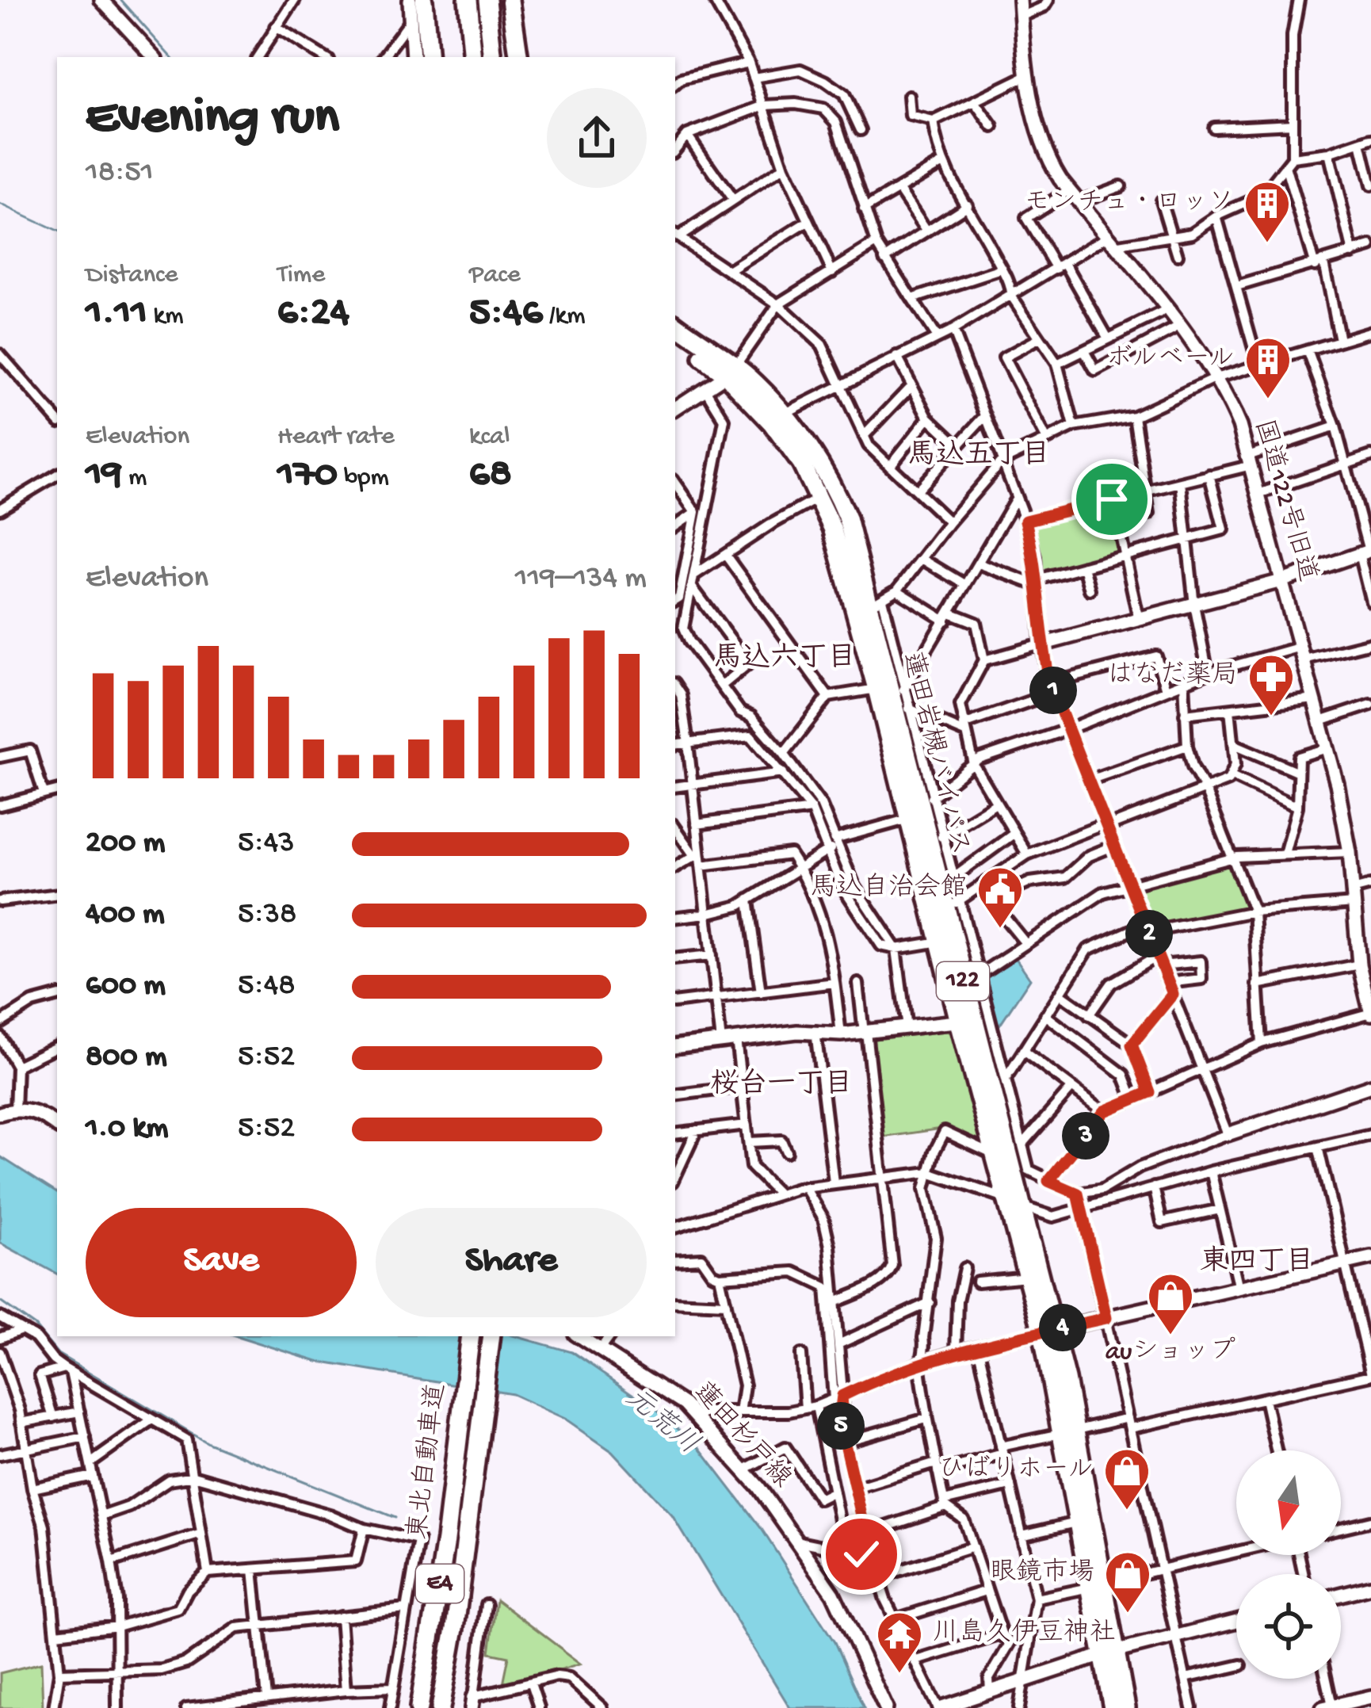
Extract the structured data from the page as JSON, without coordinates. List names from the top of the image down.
{
  "streets": {
    "highway": [
      "蓮田岩槻バイパス",
      "122",
      "東北自動車道",
      "E4"
    ],
    "street": ["国道122号旧道", "蓮田杉戸線"]
  },
  "districts": [
    "馬込五丁目",
    "馬込六丁目",
    "桜台一丁目",
    "東四丁目"
  ],
  "water": ["元荒川"],
  "places": {
    "building": ["モンチュ・ロッソ", "ボルベール"],
    "pharmacy": ["はなだ薬局"],
    "public building": ["馬込自治会館"],
    "shop": ["auショップ", "ひばりホール", "眼鏡市場"],
    "temple": ["川島久伊豆神社"]
  },
  "north": "bottom",
  "page": {
    "heading": ["Evening run", "18:51"],
    "stats": [
      ["Distance", "1.11 km"],
      ["Time", "6:24"],
      ["Pace", "5:46 /km"],
      ["Elevation", "19 m"],
      ["Heart rate", "170 bpm"],
      ["kcal", "68"]
    ],
    "chart": ["Elevation", "119–134 m"],
    "pins": [
      "1",
      "2",
      "3",
      "4",
      "5"
    ],
    "list": [
      {
        "name": "200 m",
        "note": "5:43"
      },
      {
        "name": "400 m",
        "note": "5:38"
      },
      {
        "name": "600 m",
        "note": "5:48"
      },
      {
        "name": "800 m",
        "note": "5:52"
      },
      {
        "name": "1.0 km",
        "note": "5:52"
      }
    ],
    "buttons": ["Save", "Share"]
  }
}
